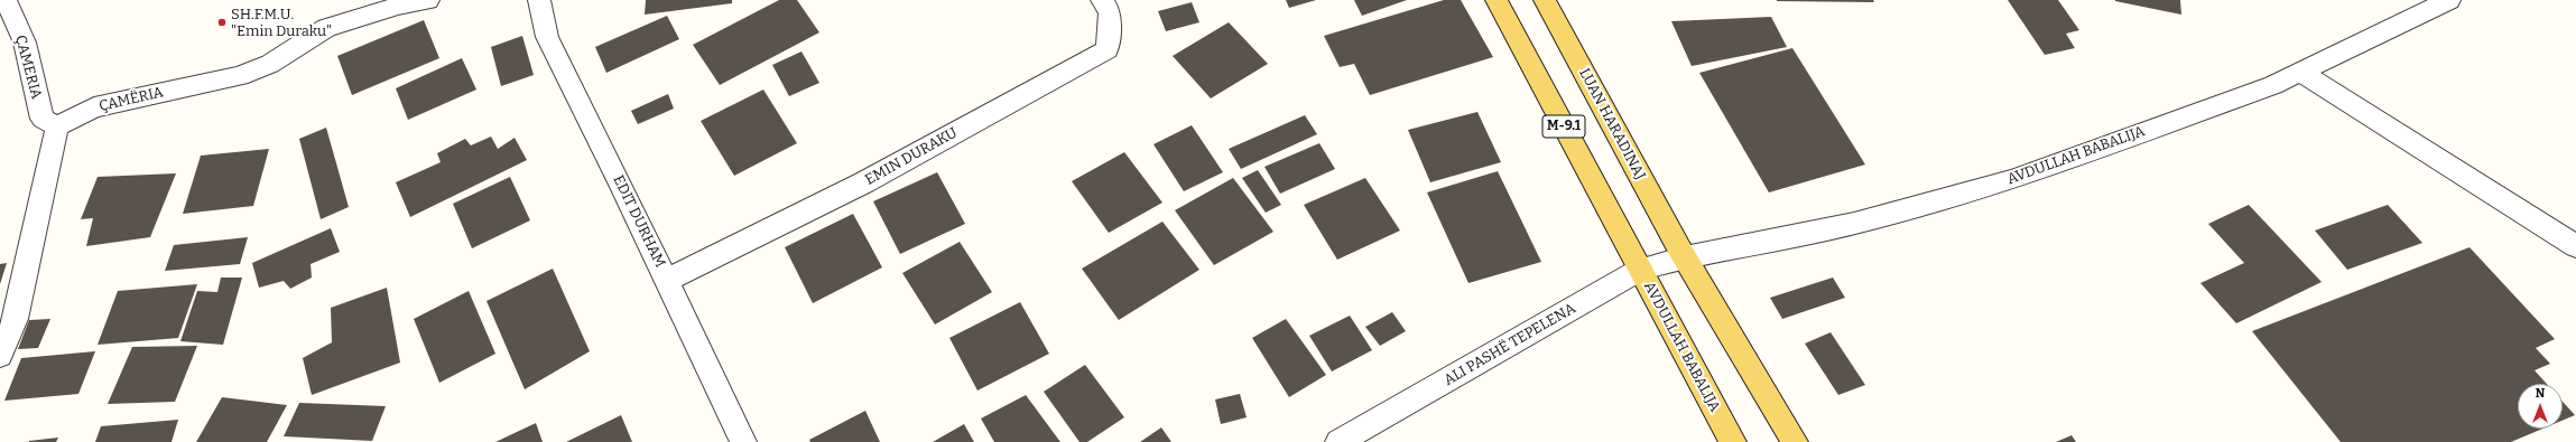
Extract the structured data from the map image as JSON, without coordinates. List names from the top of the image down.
{
  "streets": {
    "main road": ["LUAN HARADINAJ", "M-9.1", "AVDULLAH BABALIJA"],
    "street": [
      "ÇAMERIA",
      "ÇAMËRIA",
      "EMIN DURAKU",
      "EDIT DURHAM",
      "ALI PASHË TEPELENA"
    ]
  },
  "crossings": [
    ["ÇAMERIA", "ÇAMËRIA"],
    ["LUAN HARADINAJ", "M-9.1"],
    ["LUAN HARADINAJ", "AVDULLAH BABALIJA"],
    ["LUAN HARADINAJ", "ALI PASHË TEPELENA"],
    ["M-9.1", "AVDULLAH BABALIJA"],
    ["M-9.1", "ALI PASHË TEPELENA"],
    ["AVDULLAH BABALIJA", "ALI PASHË TEPELENA"],
    ["EMIN DURAKU", "EDIT DURHAM"]
  ],
  "places": ["SH.F.M.U. \"Emin Duraku\""],
  "north": "top"
}
